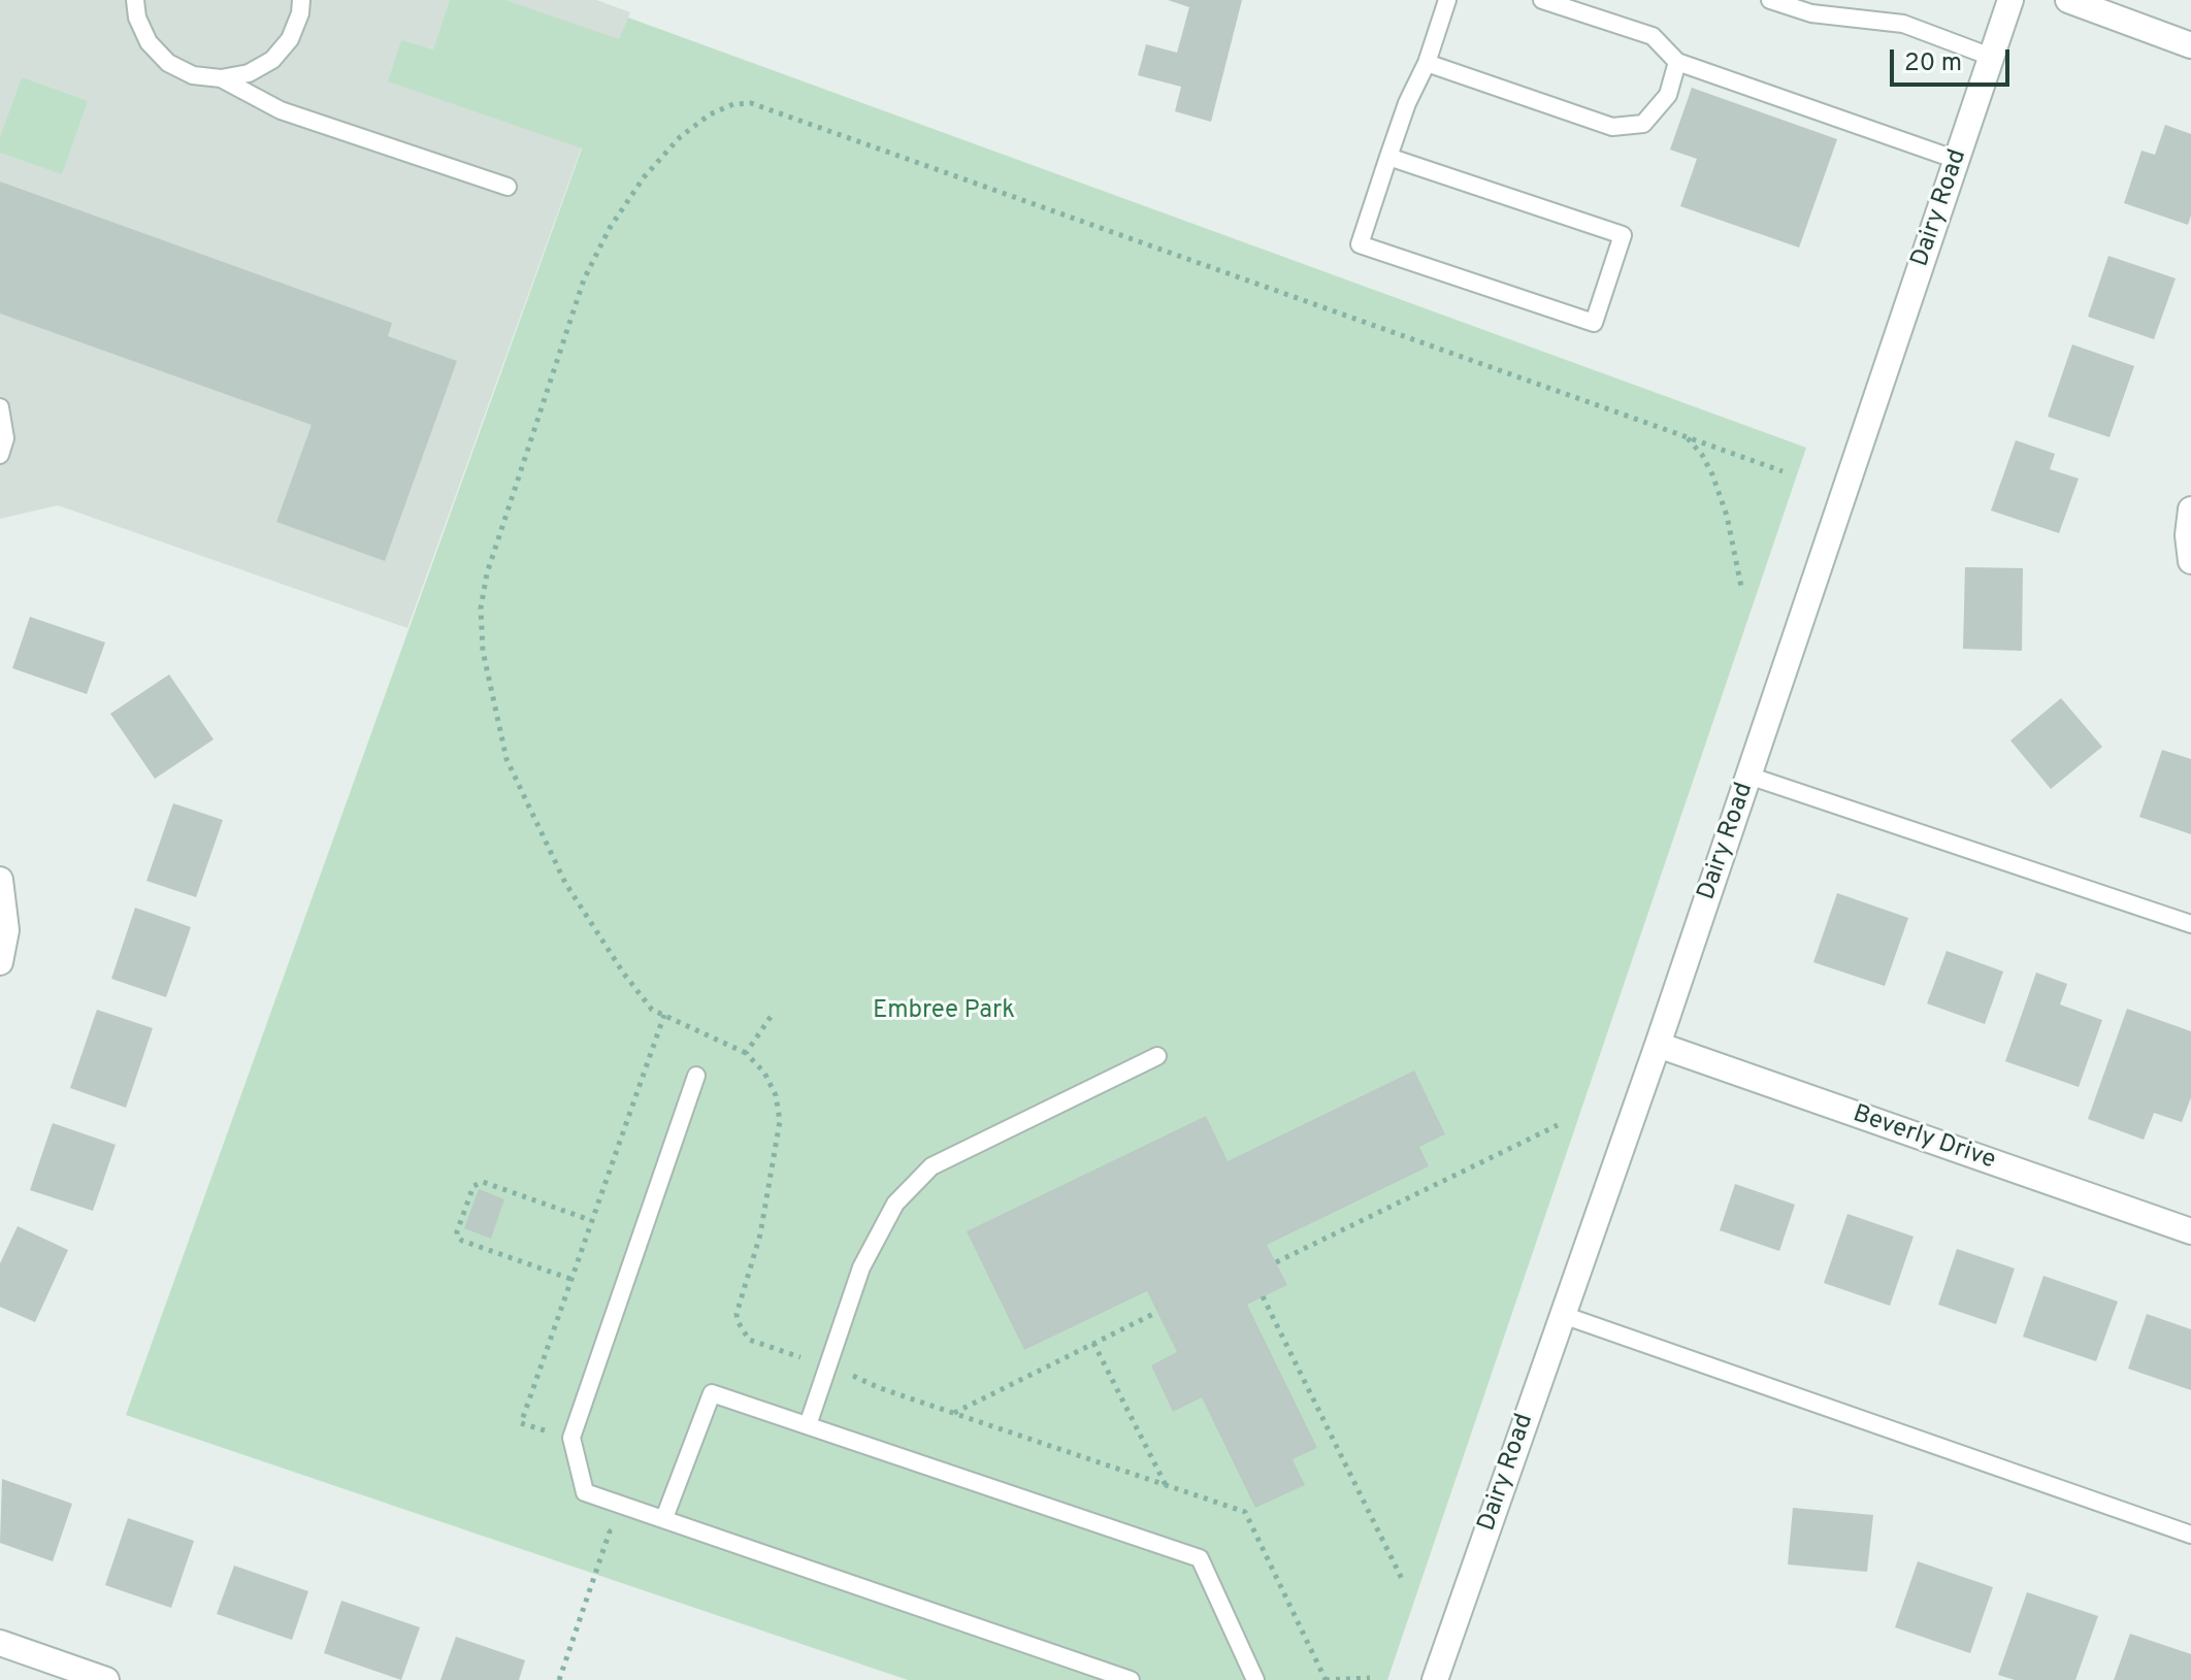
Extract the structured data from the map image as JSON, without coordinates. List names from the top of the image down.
{
  "streets": {
    "street": ["Dairy Road", "Beverly Drive"]
  },
  "crossings": [
    ["Dairy Road", "Beverly Drive"]
  ],
  "parks": ["Embree Park"],
  "scale_bar": "20 m"
}
